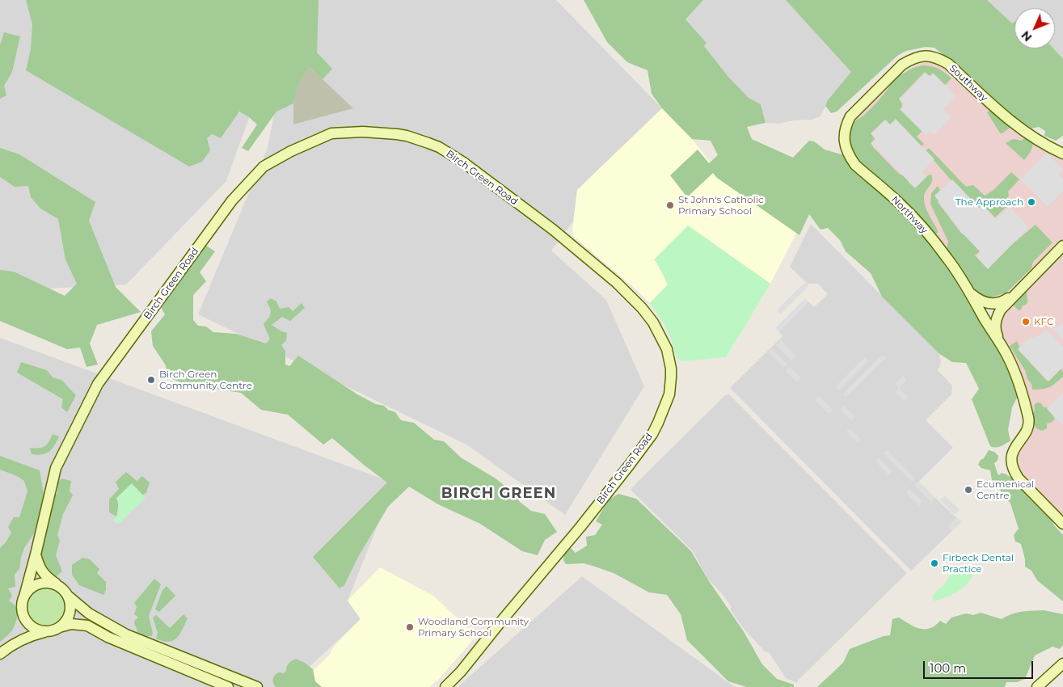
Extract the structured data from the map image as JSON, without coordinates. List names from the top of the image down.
{
  "streets": {
    "street": ["Southway", "Birch Green Road", "Northway"]
  },
  "crossings": [
    ["Southway", "Northway"]
  ],
  "districts": ["BIRCH GREEN"],
  "places": [
    "The Approach",
    "St John's Catholic Primary School",
    "KFC",
    "Birch Green Community Centre",
    "Ecumenical Centre",
    "Firbeck Dental Practice",
    "Woodland Community Primary School"
  ],
  "scale_bar": "100 m",
  "north": "bottom left"
}
